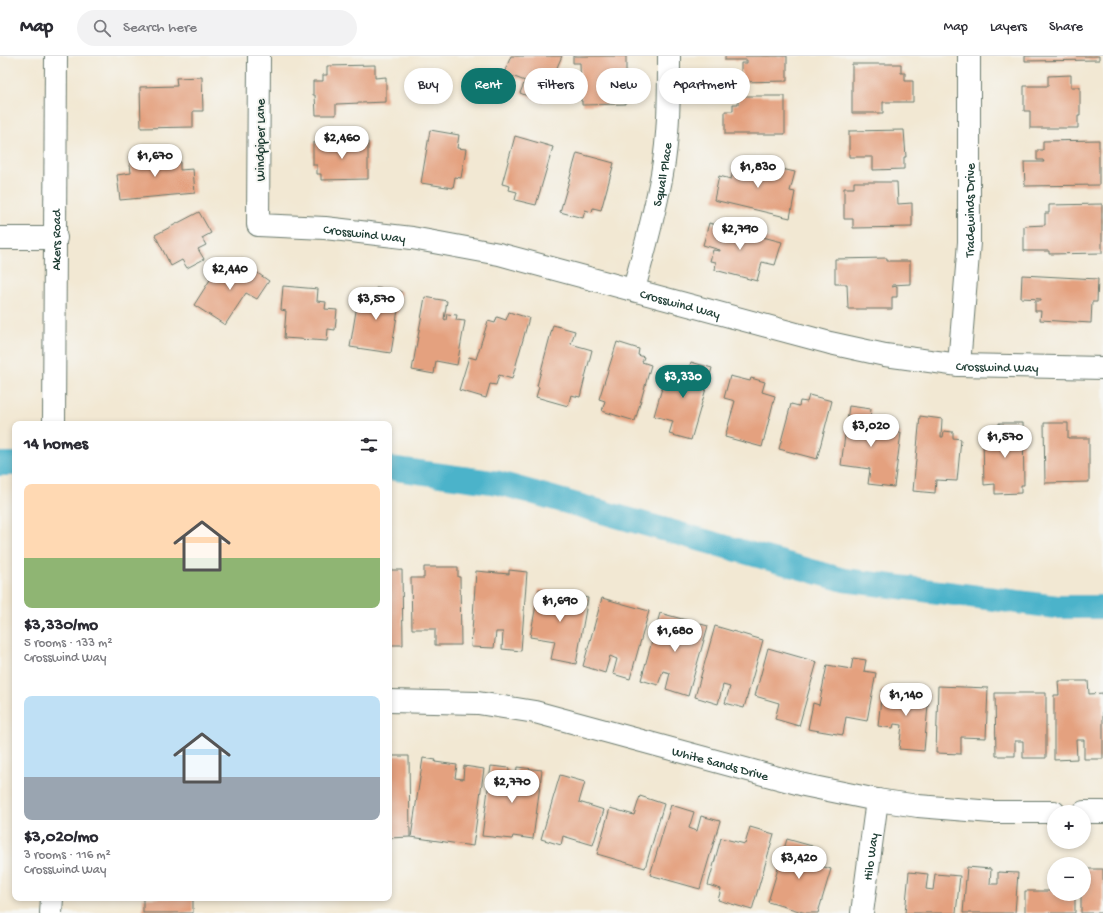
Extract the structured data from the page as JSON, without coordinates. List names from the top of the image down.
{
  "streets": {
    "street": [
      "Windpiper Lane",
      "Squall Place",
      "Tradewinds Drive",
      "Crosswind Way",
      "Akers Road",
      "White Sands Drive",
      "Hilo Way"
    ]
  },
  "crossings": [
    ["Windpiper Lane", "Crosswind Way"],
    ["Squall Place", "Crosswind Way"],
    ["Tradewinds Drive", "Crosswind Way"],
    ["White Sands Drive", "Hilo Way"]
  ],
  "page": {
    "header": "Map",
    "search": "Search here",
    "nav": ["Map", "Layers", "Share"],
    "chip": [
      "Buy",
      "Rent",
      "Filters",
      "New",
      "Apartment"
    ],
    "price": [
      "$2,460",
      "$1,670",
      "$1,830",
      "$2,790",
      "$2,440",
      "$3,570",
      "$3,330",
      "$3,020",
      "$1,570",
      "$1,690",
      "$1,680",
      "$1,140",
      "$2,770",
      "$3,420"
    ],
    "heading": "14 homes",
    "list": [
      {
        "name": "$3,330/mo",
        "note": "5 rooms · 133 m² · Crosswind Way"
      },
      {
        "name": "$3,020/mo",
        "note": "3 rooms · 116 m² · Crosswind Way"
      }
    ],
    "map_buttons": ["+", "−"]
  }
}
